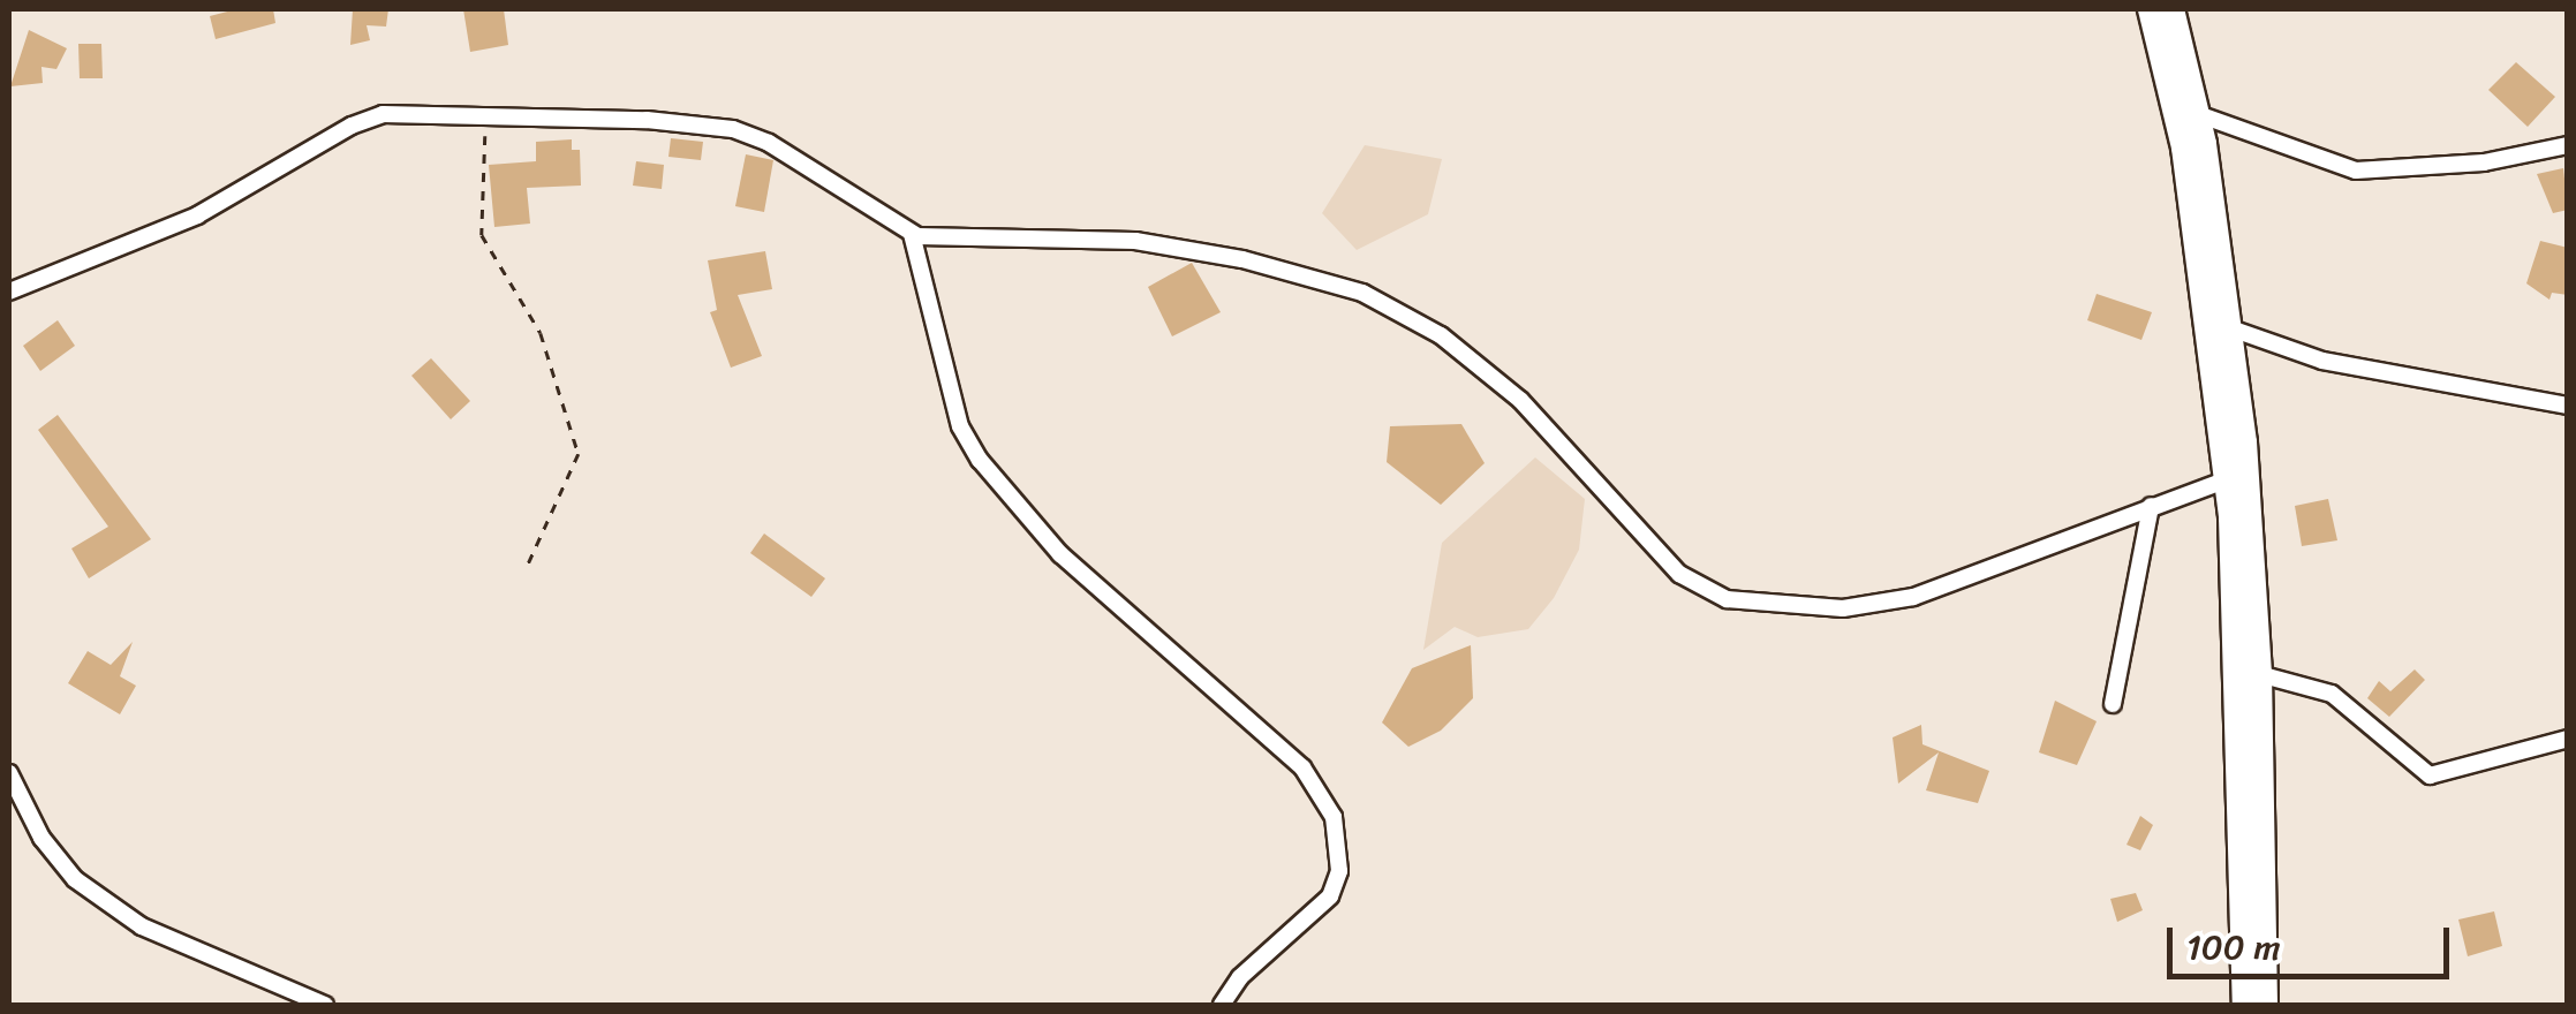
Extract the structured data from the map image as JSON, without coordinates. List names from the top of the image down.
{
  "scale_bar": "100 m"
}
